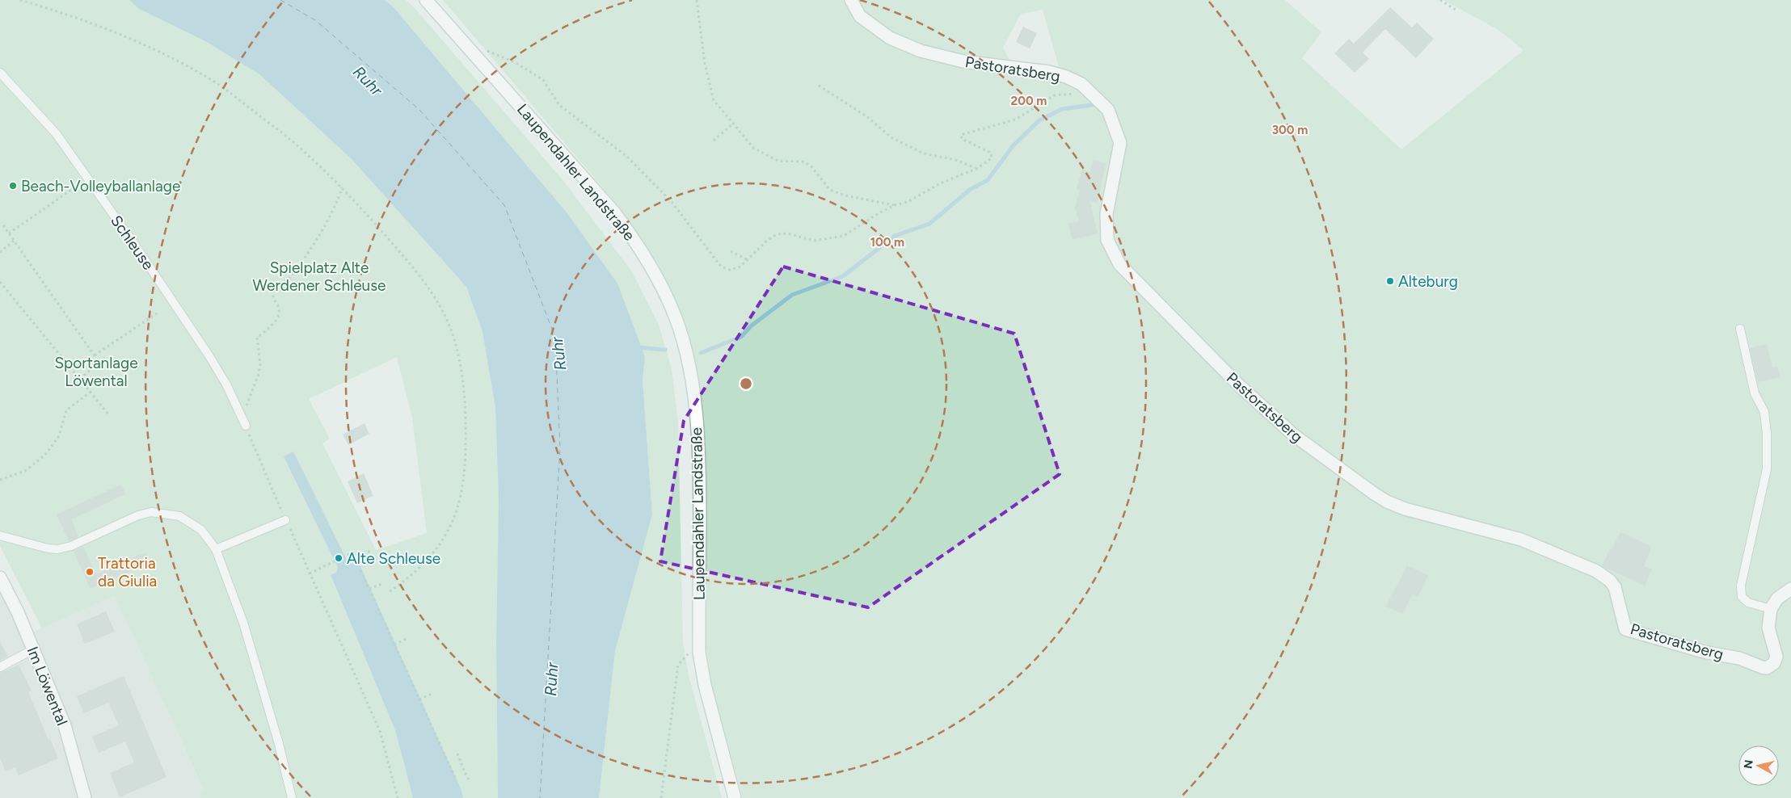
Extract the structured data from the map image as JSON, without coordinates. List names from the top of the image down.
{
  "streets": {
    "street": ["Pastoratsberg", "Laupendahler Landstraße", "Im Löwental"],
    "lane": ["Schleuse"]
  },
  "water": ["Ruhr"],
  "parks": ["Spielplatz Alte Werdener Schleuse", "Sportanlage Löwental"],
  "places": [
    "Beach-Volleyballanlage",
    "Alteburg",
    "Alte Schleuse",
    "Trattoria da Giulia"
  ],
  "north": "left",
  "rings": ["200 m", "300 m", "100 m"]
}
